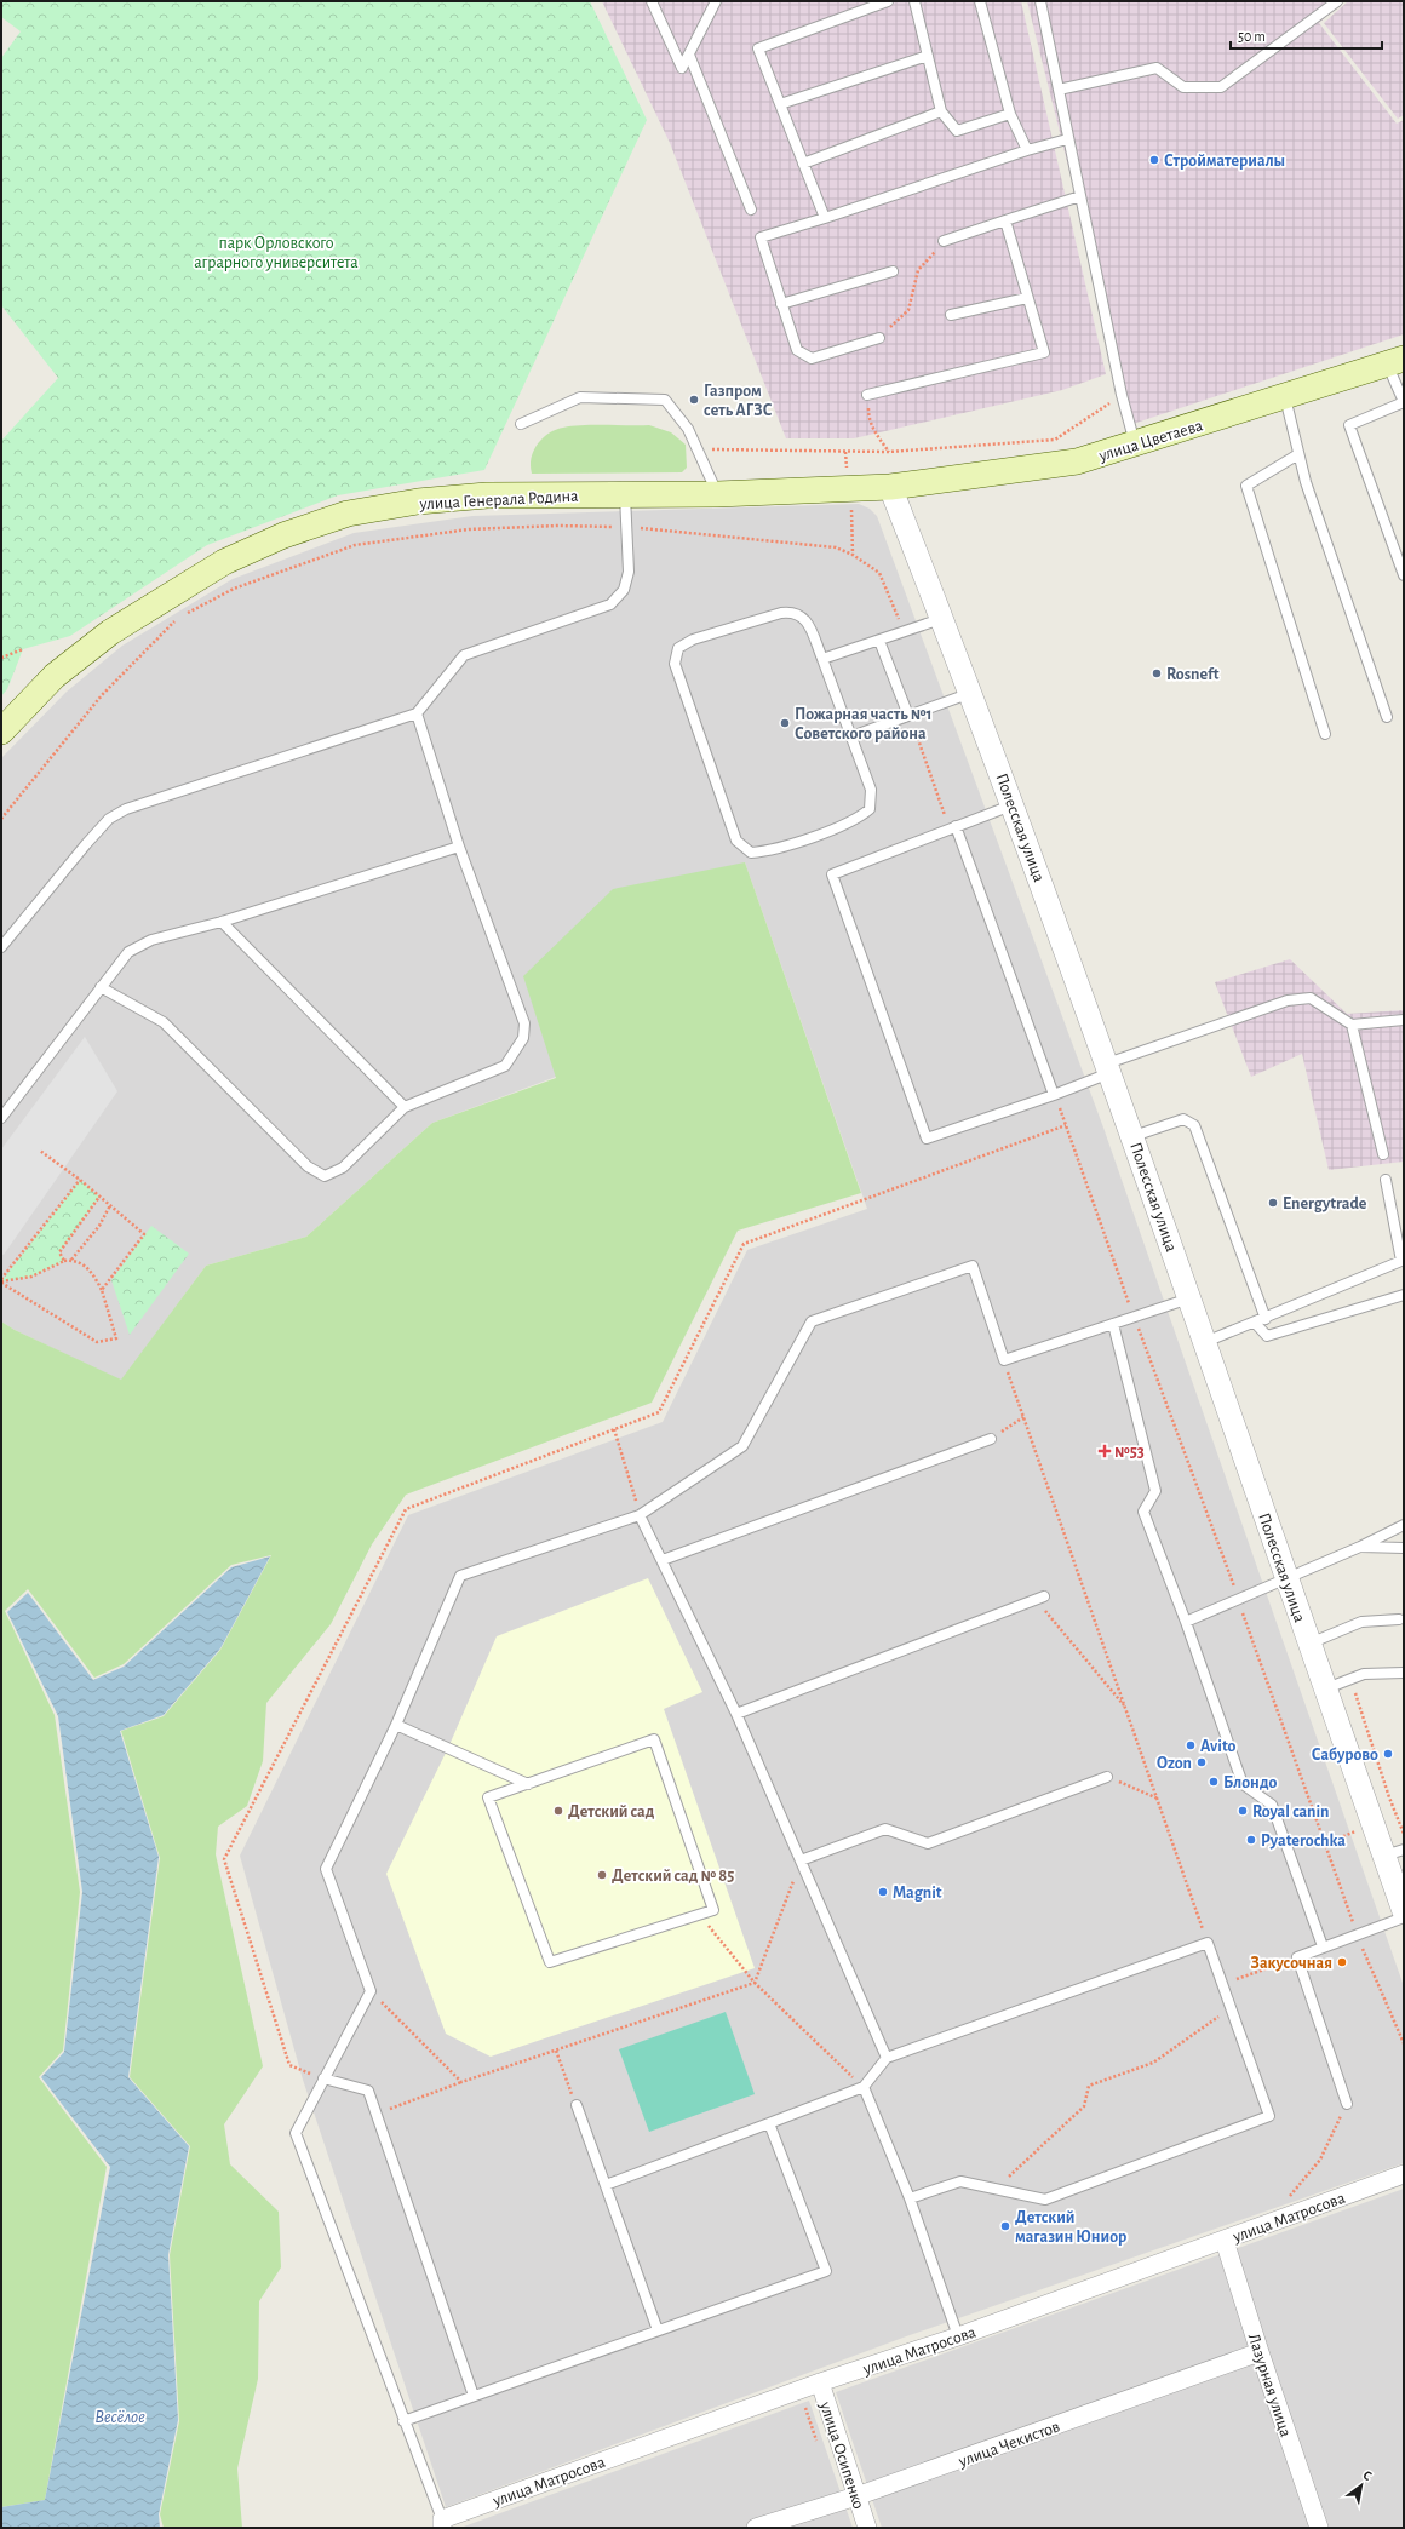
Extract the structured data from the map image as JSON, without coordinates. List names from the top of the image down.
{
  "streets": {
    "main road": ["улица Цветаева", "улица Генерала Родина"],
    "street": [
      "Полесская улица",
      "улица Матросова",
      "Лазурная улица",
      "улица Чекистов",
      "улица Осипенко"
    ]
  },
  "crossings": [
    ["улица Цветаева", "улица Генерала Родина"],
    ["улица Цветаева", "Полесская улица"],
    ["улица Генерала Родина", "Полесская улица"],
    ["улица Матросова", "Лазурная улица"],
    ["улица Матросова", "улица Осипенко"],
    ["Лазурная улица", "улица Чекистов"],
    ["улица Чекистов", "улица Осипенко"]
  ],
  "water": ["Весёлое"],
  "parks": ["парк Орловского аграрного университета"],
  "places": {
    "other": [
      "Стройматериалы",
      "Газпром сеть АГЗС",
      "Rosneft",
      "Пожарная часть №1 Советского района",
      "Energytrade",
      "Avito",
      "Сабурово",
      "Ozon",
      "Блондо",
      "Детский сад",
      "Royal canin",
      "Pyaterochka",
      "Детский сад № 85",
      "Magnit",
      "Закусочная",
      "Детский магазин Юниор"
    ],
    "health": ["№53"]
  },
  "scale_bar": "50 m",
  "north": "top right"
}
